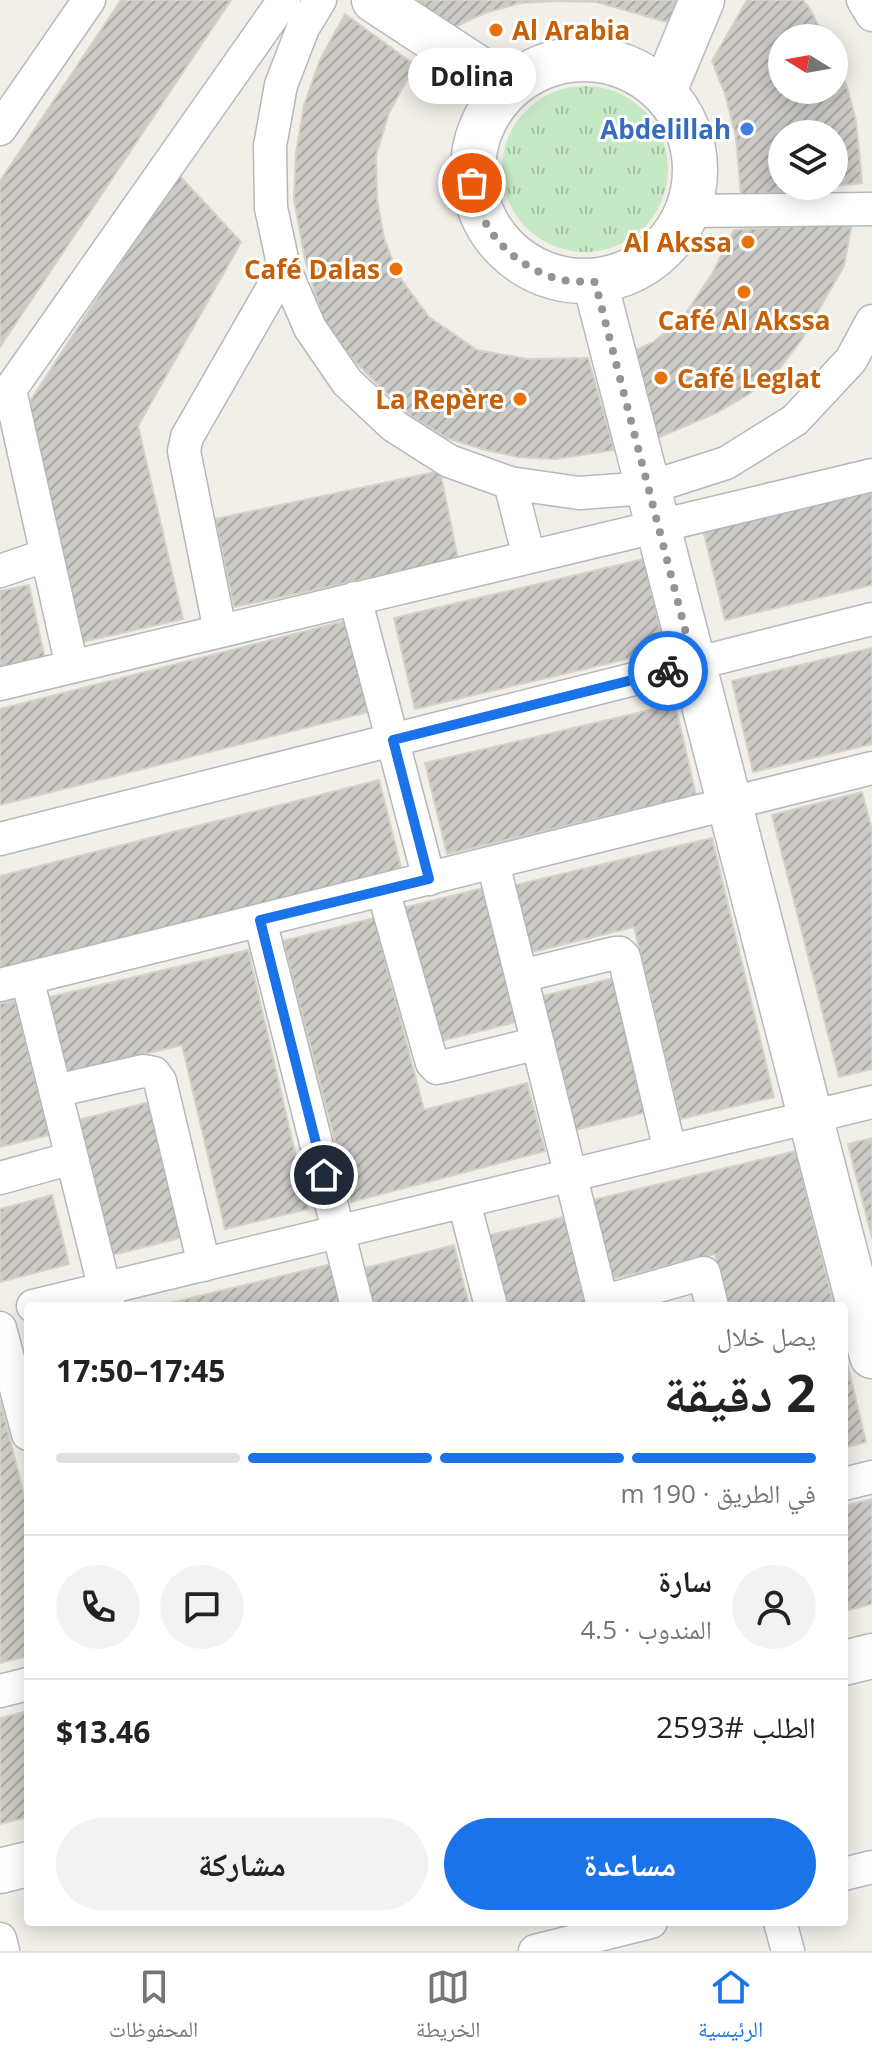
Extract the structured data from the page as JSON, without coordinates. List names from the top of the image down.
{
  "places": [
    "Al Arabia",
    "Abdelillah",
    "Dolina",
    "Al Akssa",
    "Café Dalas",
    "Café Al Akssa",
    "Café Leglat",
    "La Repère"
  ],
  "north": "left",
  "page": {
    "bubble": "Dolina",
    "heading": ["2 دقيقة", "يصل خلال", "17:45–17:50"],
    "panel": [
      "سارة",
      "المندوب · 4.5",
      "الطلب #2593",
      "$13.46"
    ],
    "bar": "في الطريق · 190 m",
    "buttons": ["مساعدة", "مشاركة"],
    "tabs": ["الرئيسية", "الخريطة", "المحفوظات"]
  }
}
